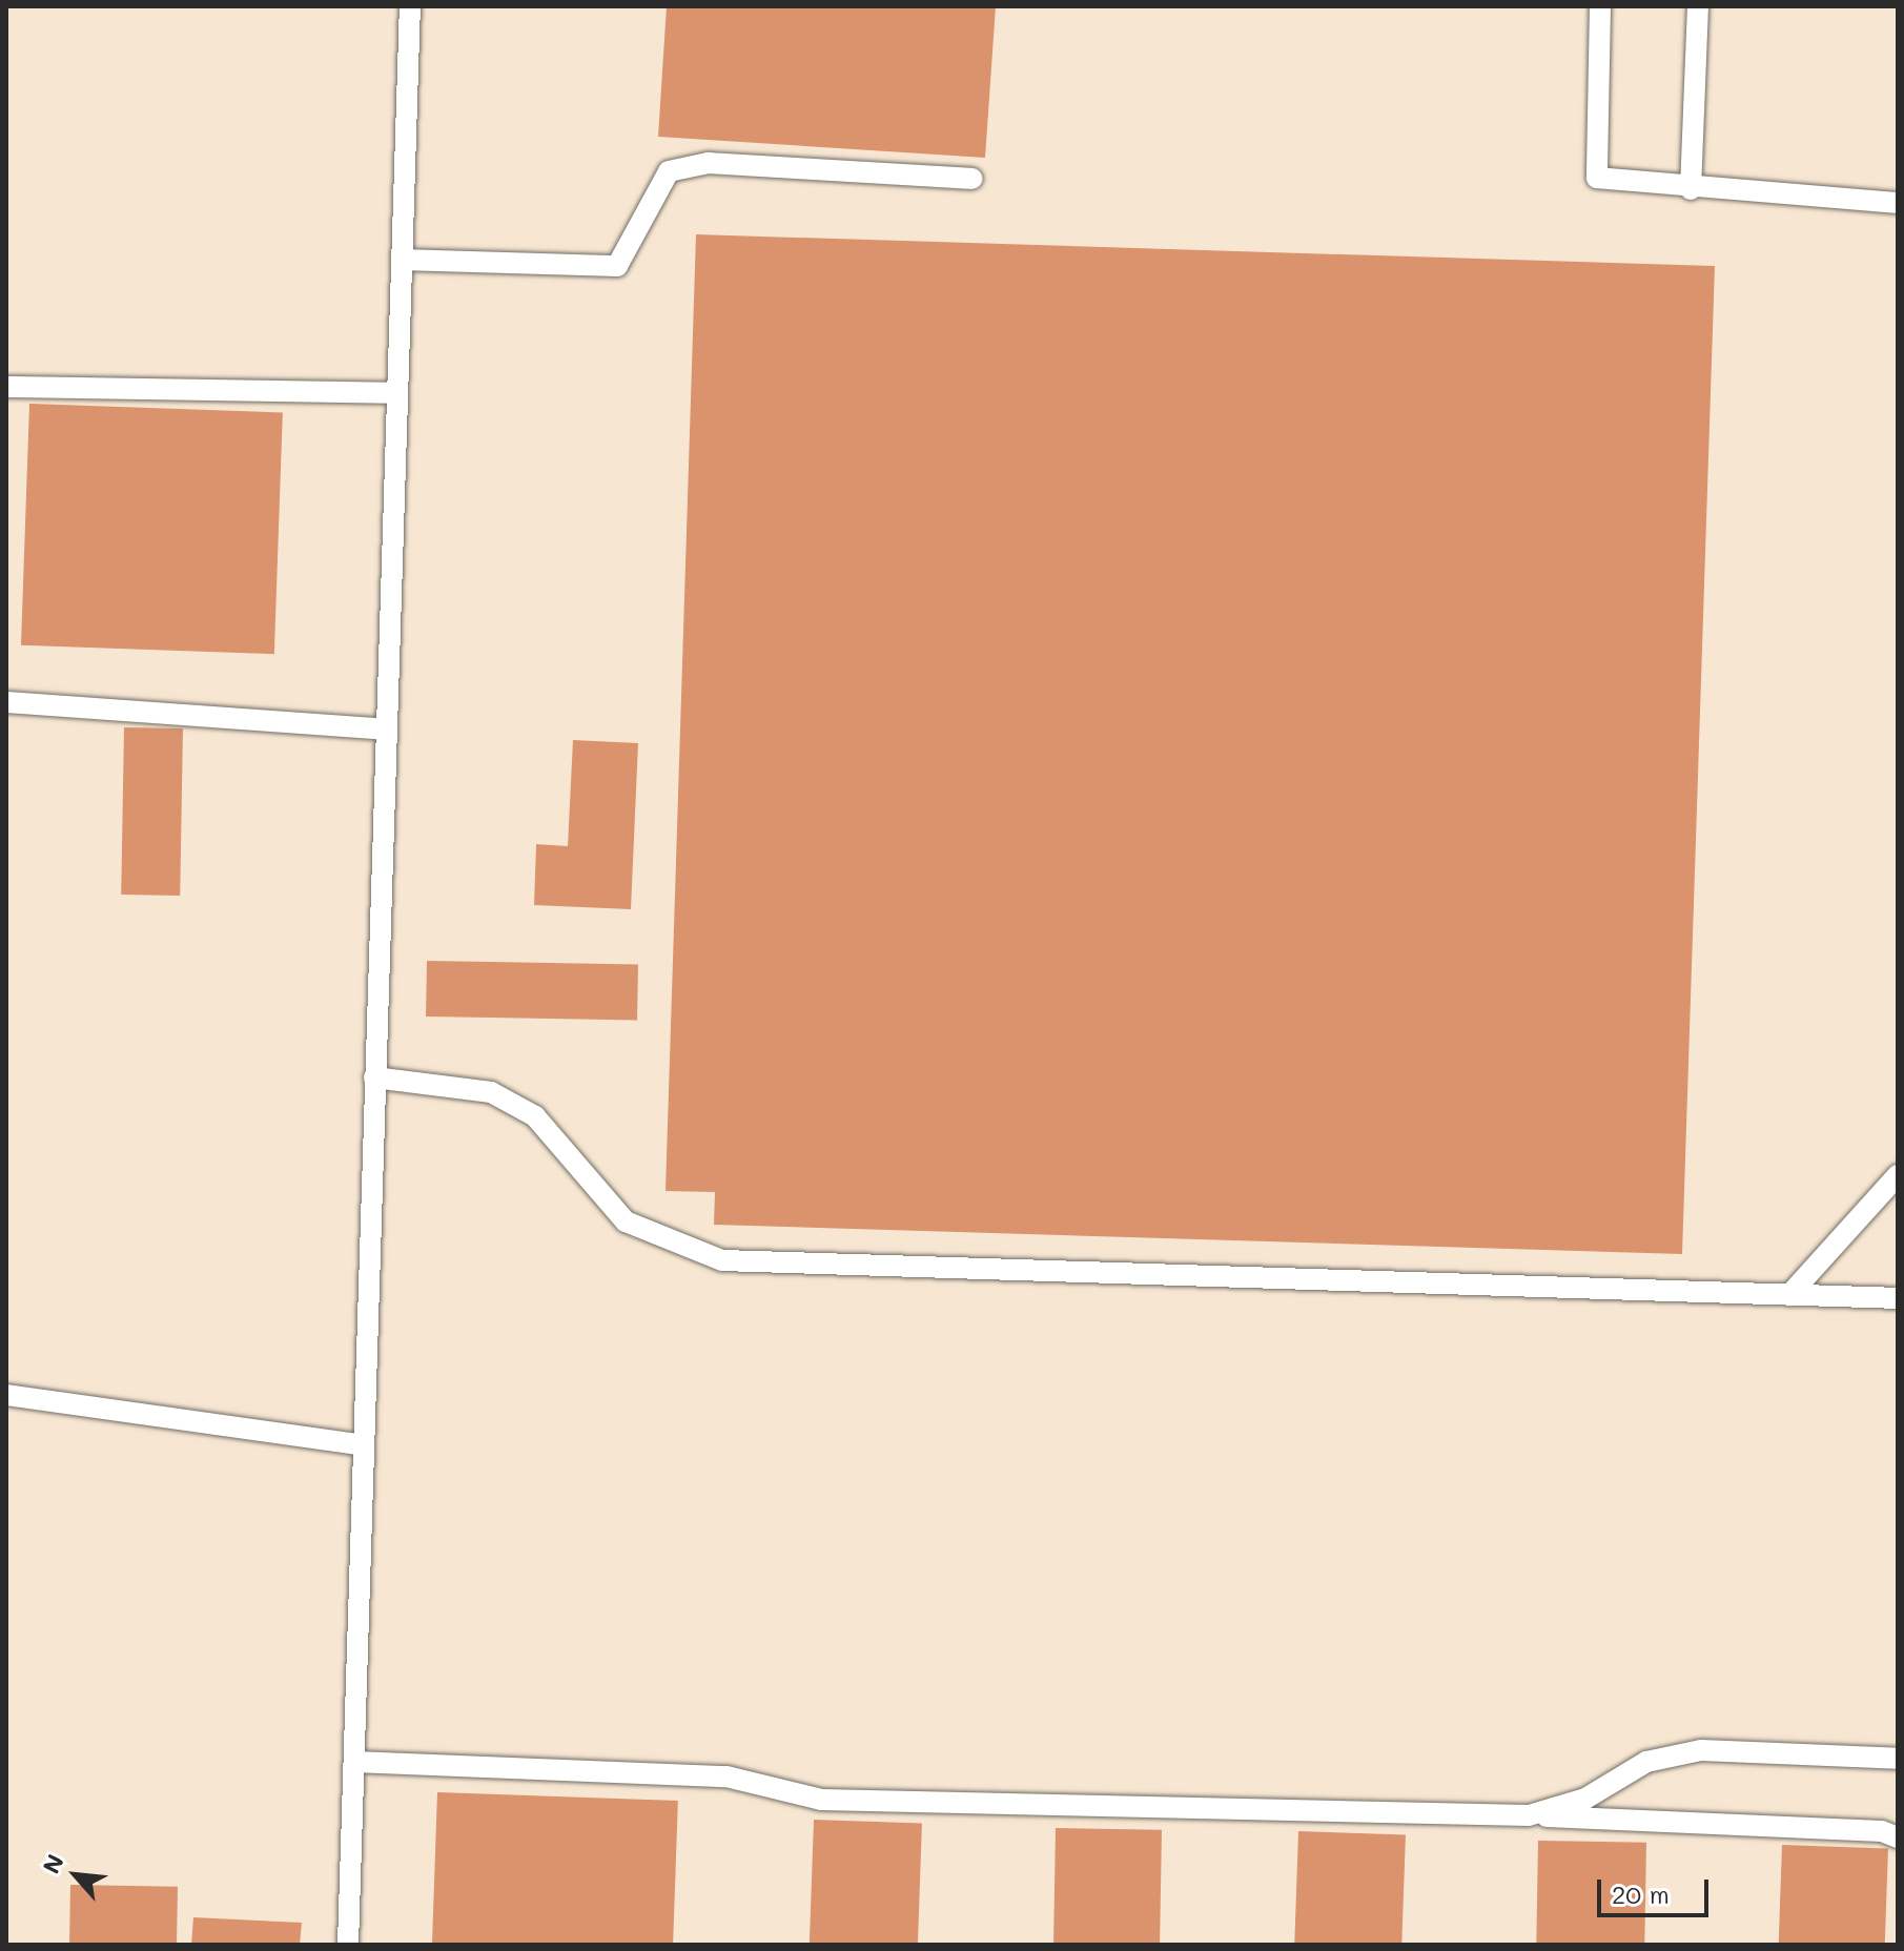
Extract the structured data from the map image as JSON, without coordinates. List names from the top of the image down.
{
  "scale_bar": "20 m",
  "north": "top left"
}
